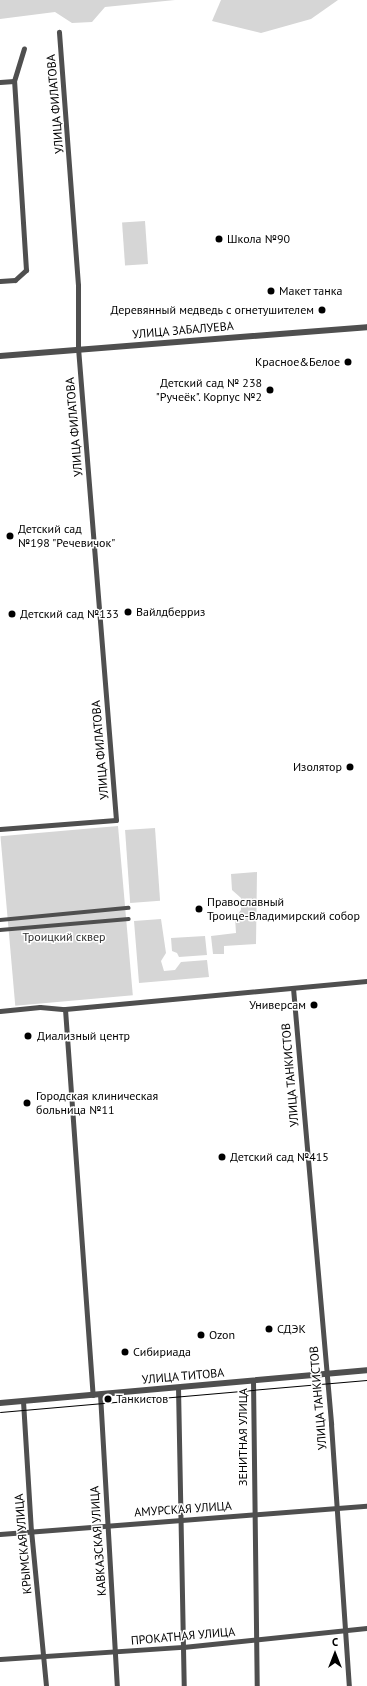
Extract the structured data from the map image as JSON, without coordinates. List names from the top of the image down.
{
  "streets": {
    "street": [
      "УЛИЦА ФИЛАТОВА",
      "УЛИЦА ЗАБАЛУЕВА",
      "УЛИЦА ТАНКИСТОВ",
      "УЛИЦА ТИТОВА",
      "ЗЕНИТНАЯ УЛИЦА",
      "АМУРСКАЯ УЛИЦА",
      "КАВКАЗСКАЯ УЛИЦА",
      "КРЫМСКАЯ УЛИЦА",
      "ПРОКАТНАЯ УЛИЦА"
    ]
  },
  "crossings": [
    ["УЛИЦА ФИЛАТОВА", "УЛИЦА ЗАБАЛУЕВА"],
    ["УЛИЦА ТАНКИСТОВ", "УЛИЦА ТИТОВА"],
    ["УЛИЦА ТАНКИСТОВ", "АМУРСКАЯ УЛИЦА"],
    ["УЛИЦА ТАНКИСТОВ", "ПРОКАТНАЯ УЛИЦА"],
    ["УЛИЦА ТИТОВА", "ЗЕНИТНАЯ УЛИЦА"],
    ["УЛИЦА ТИТОВА", "КАВКАЗСКАЯ УЛИЦА"],
    ["УЛИЦА ТИТОВА", "КРЫМСКАЯ УЛИЦА"],
    ["ЗЕНИТНАЯ УЛИЦА", "АМУРСКАЯ УЛИЦА"],
    ["ЗЕНИТНАЯ УЛИЦА", "ПРОКАТНАЯ УЛИЦА"],
    ["АМУРСКАЯ УЛИЦА", "КАВКАЗСКАЯ УЛИЦА"],
    ["АМУРСКАЯ УЛИЦА", "КРЫМСКАЯ УЛИЦА"],
    ["КАВКАЗСКАЯ УЛИЦА", "ПРОКАТНАЯ УЛИЦА"],
    ["КРЫМСКАЯ УЛИЦА", "ПРОКАТНАЯ УЛИЦА"]
  ],
  "parks": ["Троицкий сквер"],
  "places": [
    "Школа №90",
    "Макет танка",
    "Деревянный медведь с огнетушителем",
    "Красное&Белое",
    "Детский сад № 238 \"Ручеёк\". Корпус №2",
    "Детский сад №198 \"Речевичок\"",
    "Вайлдберриз",
    "Детский сад №133",
    "Изолятор",
    "Православный Троице-Владимирский собор",
    "Универсам",
    "Диализный центр",
    "Городская клиническая больница №11",
    "Детский сад №415",
    "СДЭК",
    "Ozon",
    "Сибириада",
    "Танкистов"
  ],
  "north": "top"
}
